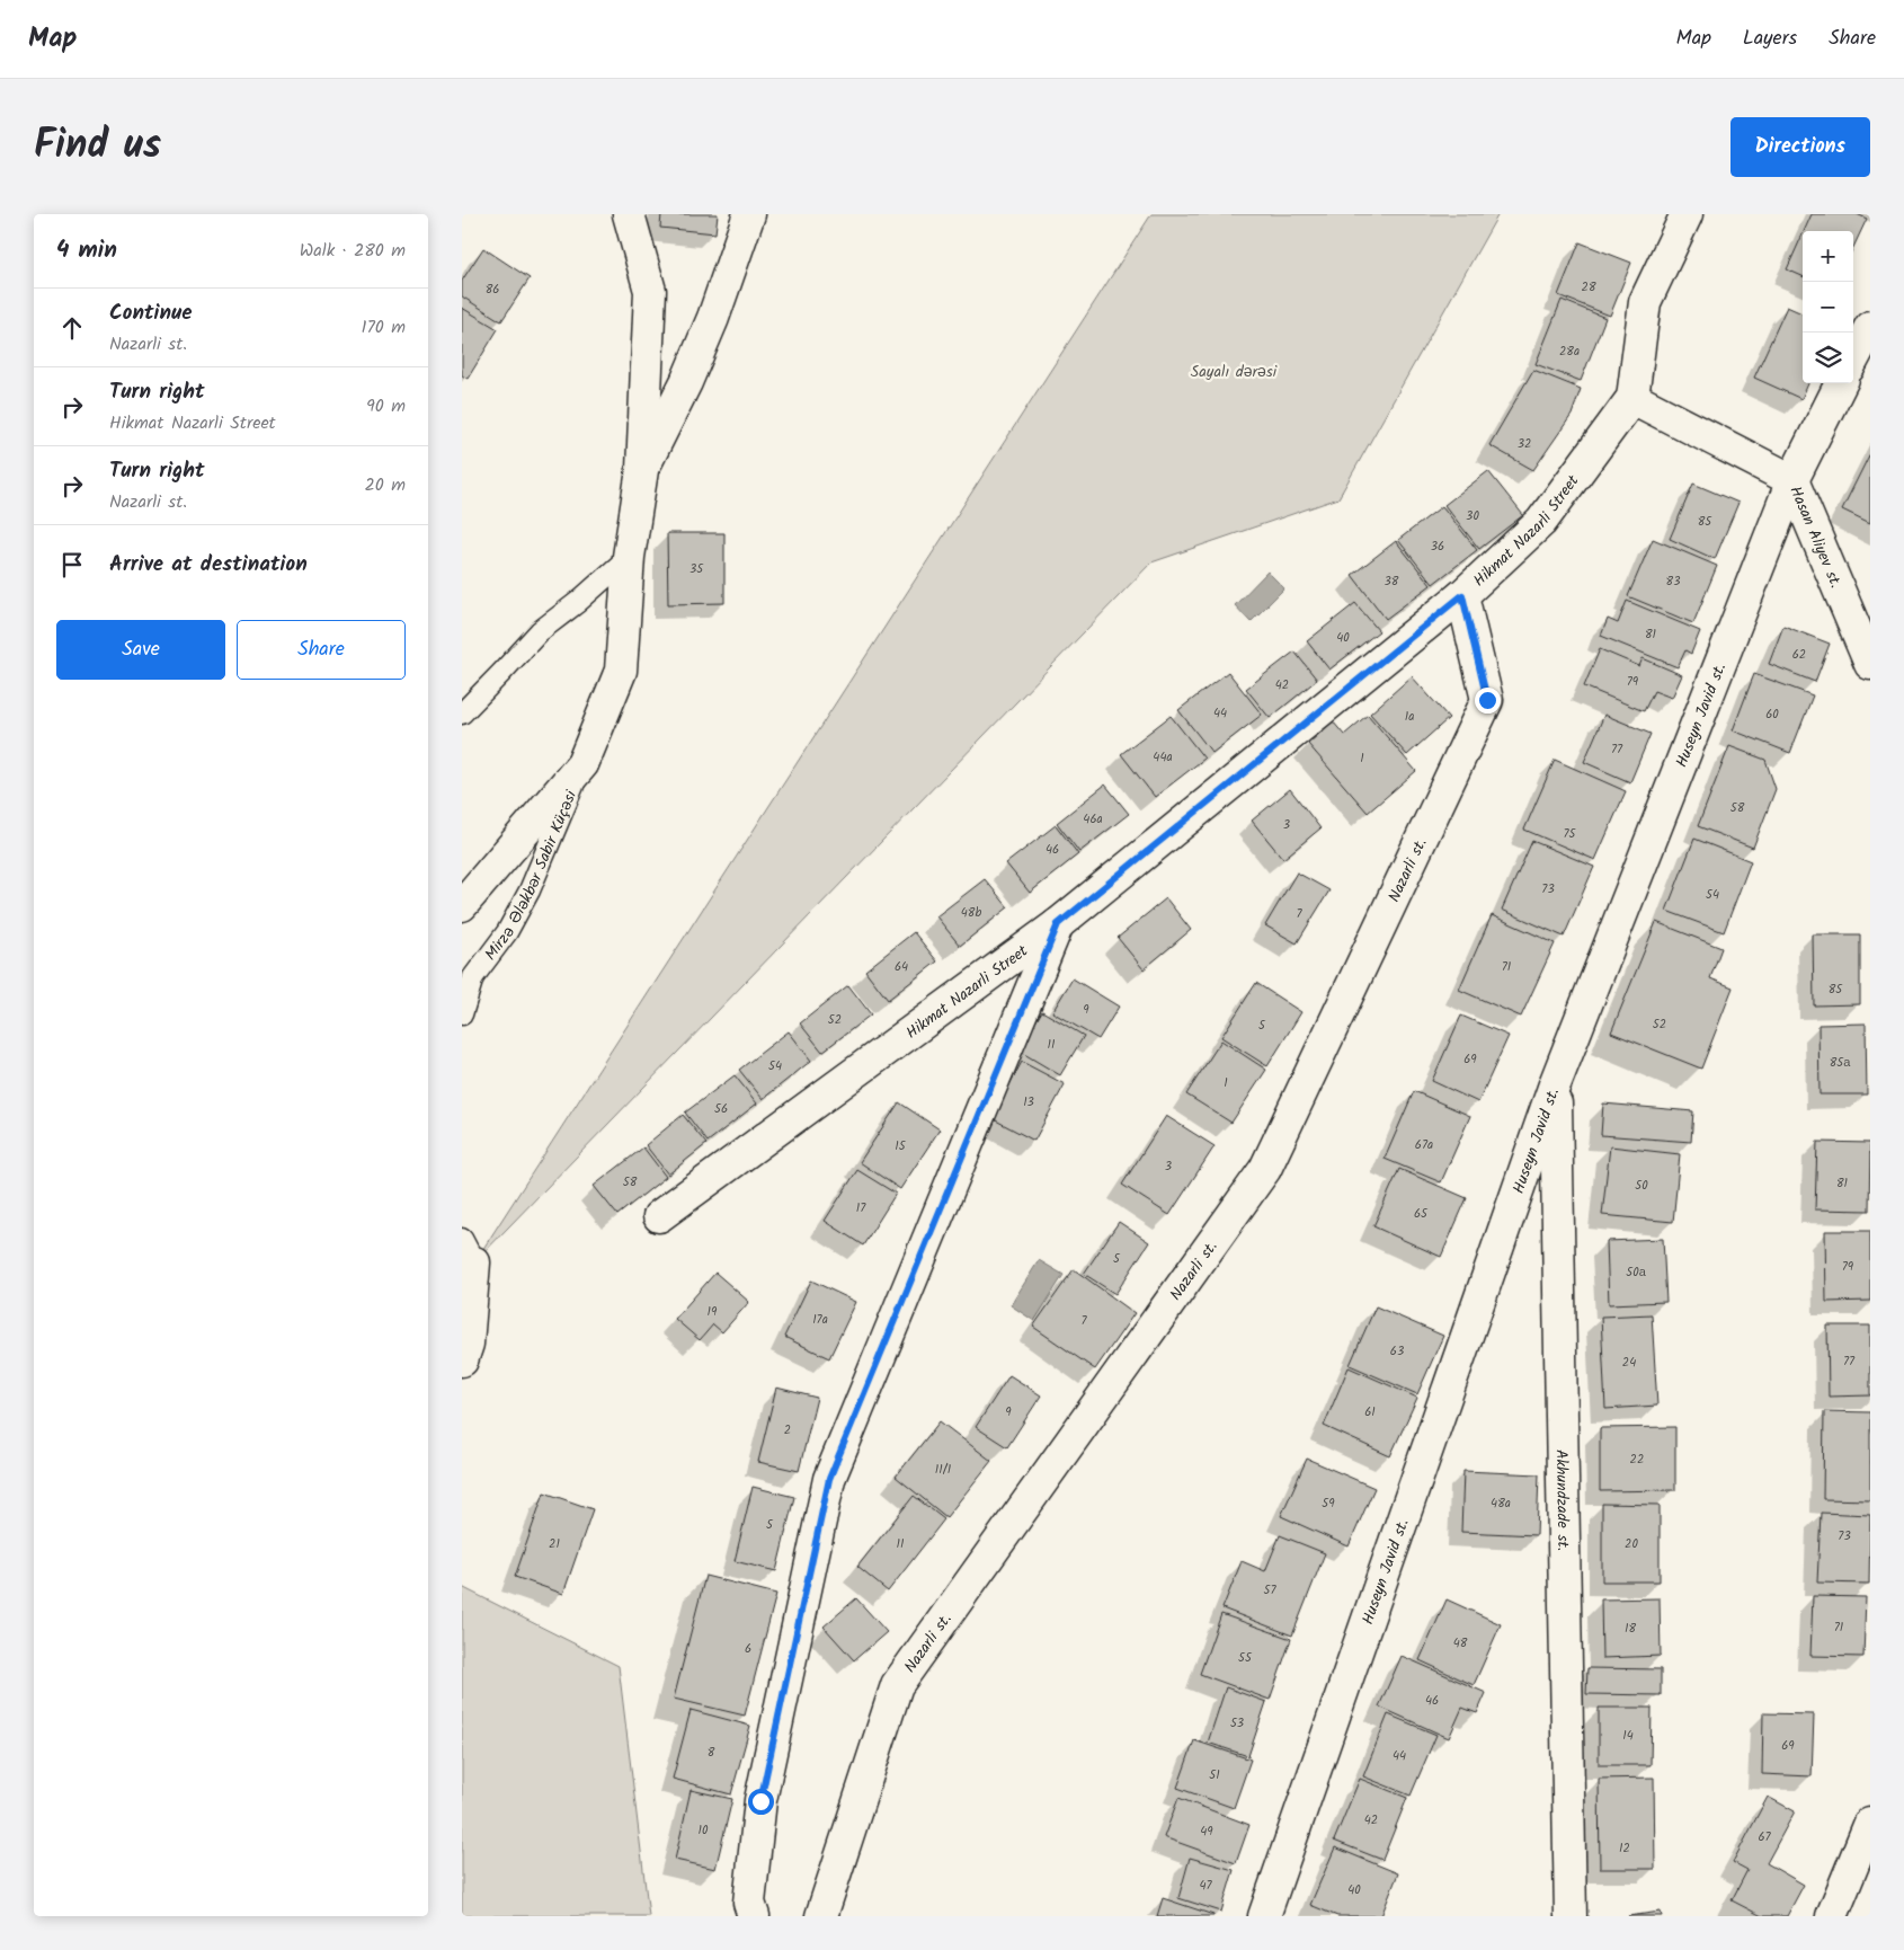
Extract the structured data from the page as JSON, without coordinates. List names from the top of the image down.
{
  "streets": {
    "street": [
      "Hikmat Nazarli Street",
      "Hasan Aliyev st.",
      "Huseyn Javid st.",
      "Nazarli st.",
      "Akhundzade st."
    ],
    "lane": ["Mirzə Ələkbər Sabir Küçəsi"]
  },
  "crossings": [
    ["Hikmat Nazarli Street", "Hasan Aliyev st."],
    ["Hikmat Nazarli Street", "Nazarli st."],
    ["Hasan Aliyev st.", "Huseyn Javid st."],
    ["Huseyn Javid st.", "Akhundzade st."]
  ],
  "parks": ["Sayalı dərəsi"],
  "house_numbers": [
    "28",
    "86",
    "28a",
    "32",
    "30",
    "85",
    "36",
    "35",
    "38",
    "83",
    "81",
    "40",
    "62",
    "79",
    "42",
    "44",
    "60",
    "1a",
    "77",
    "44a",
    "1",
    "58",
    "46a",
    "3",
    "75",
    "46",
    "73",
    "54",
    "48b",
    "7",
    "64",
    "71",
    "85",
    "9",
    "52",
    "52",
    "5",
    "11",
    "69",
    "85а",
    "54",
    "1",
    "13",
    "56",
    "67a",
    "15",
    "3",
    "58",
    "81",
    "50",
    "17",
    "65",
    "5",
    "79",
    "50а",
    "19",
    "17a",
    "7",
    "63",
    "77",
    "24",
    "9",
    "61",
    "2",
    "22",
    "11/1",
    "59",
    "48a",
    "5",
    "73",
    "21",
    "11",
    "20",
    "57",
    "71",
    "18",
    "48",
    "6",
    "55",
    "46",
    "53",
    "14",
    "69",
    "8",
    "44",
    "51",
    "42",
    "10",
    "49",
    "67",
    "12",
    "47",
    "40"
  ],
  "page": {
    "header": "Map",
    "nav": ["Map", "Layers", "Share"],
    "title": "Find us",
    "buttons": [
      "Directions",
      ["Save", "Share"]
    ],
    "heading": ["4 min", "Walk · 280 m"],
    "map_buttons": ["+", "−"],
    "list": [
      ["Continue", "Nazarli st.", "170 m"],
      ["Turn right", "Hikmat Nazarli Street", "90 m"],
      ["Turn right", "Nazarli st.", "20 m"],
      "Arrive at destination"
    ]
  }
}
